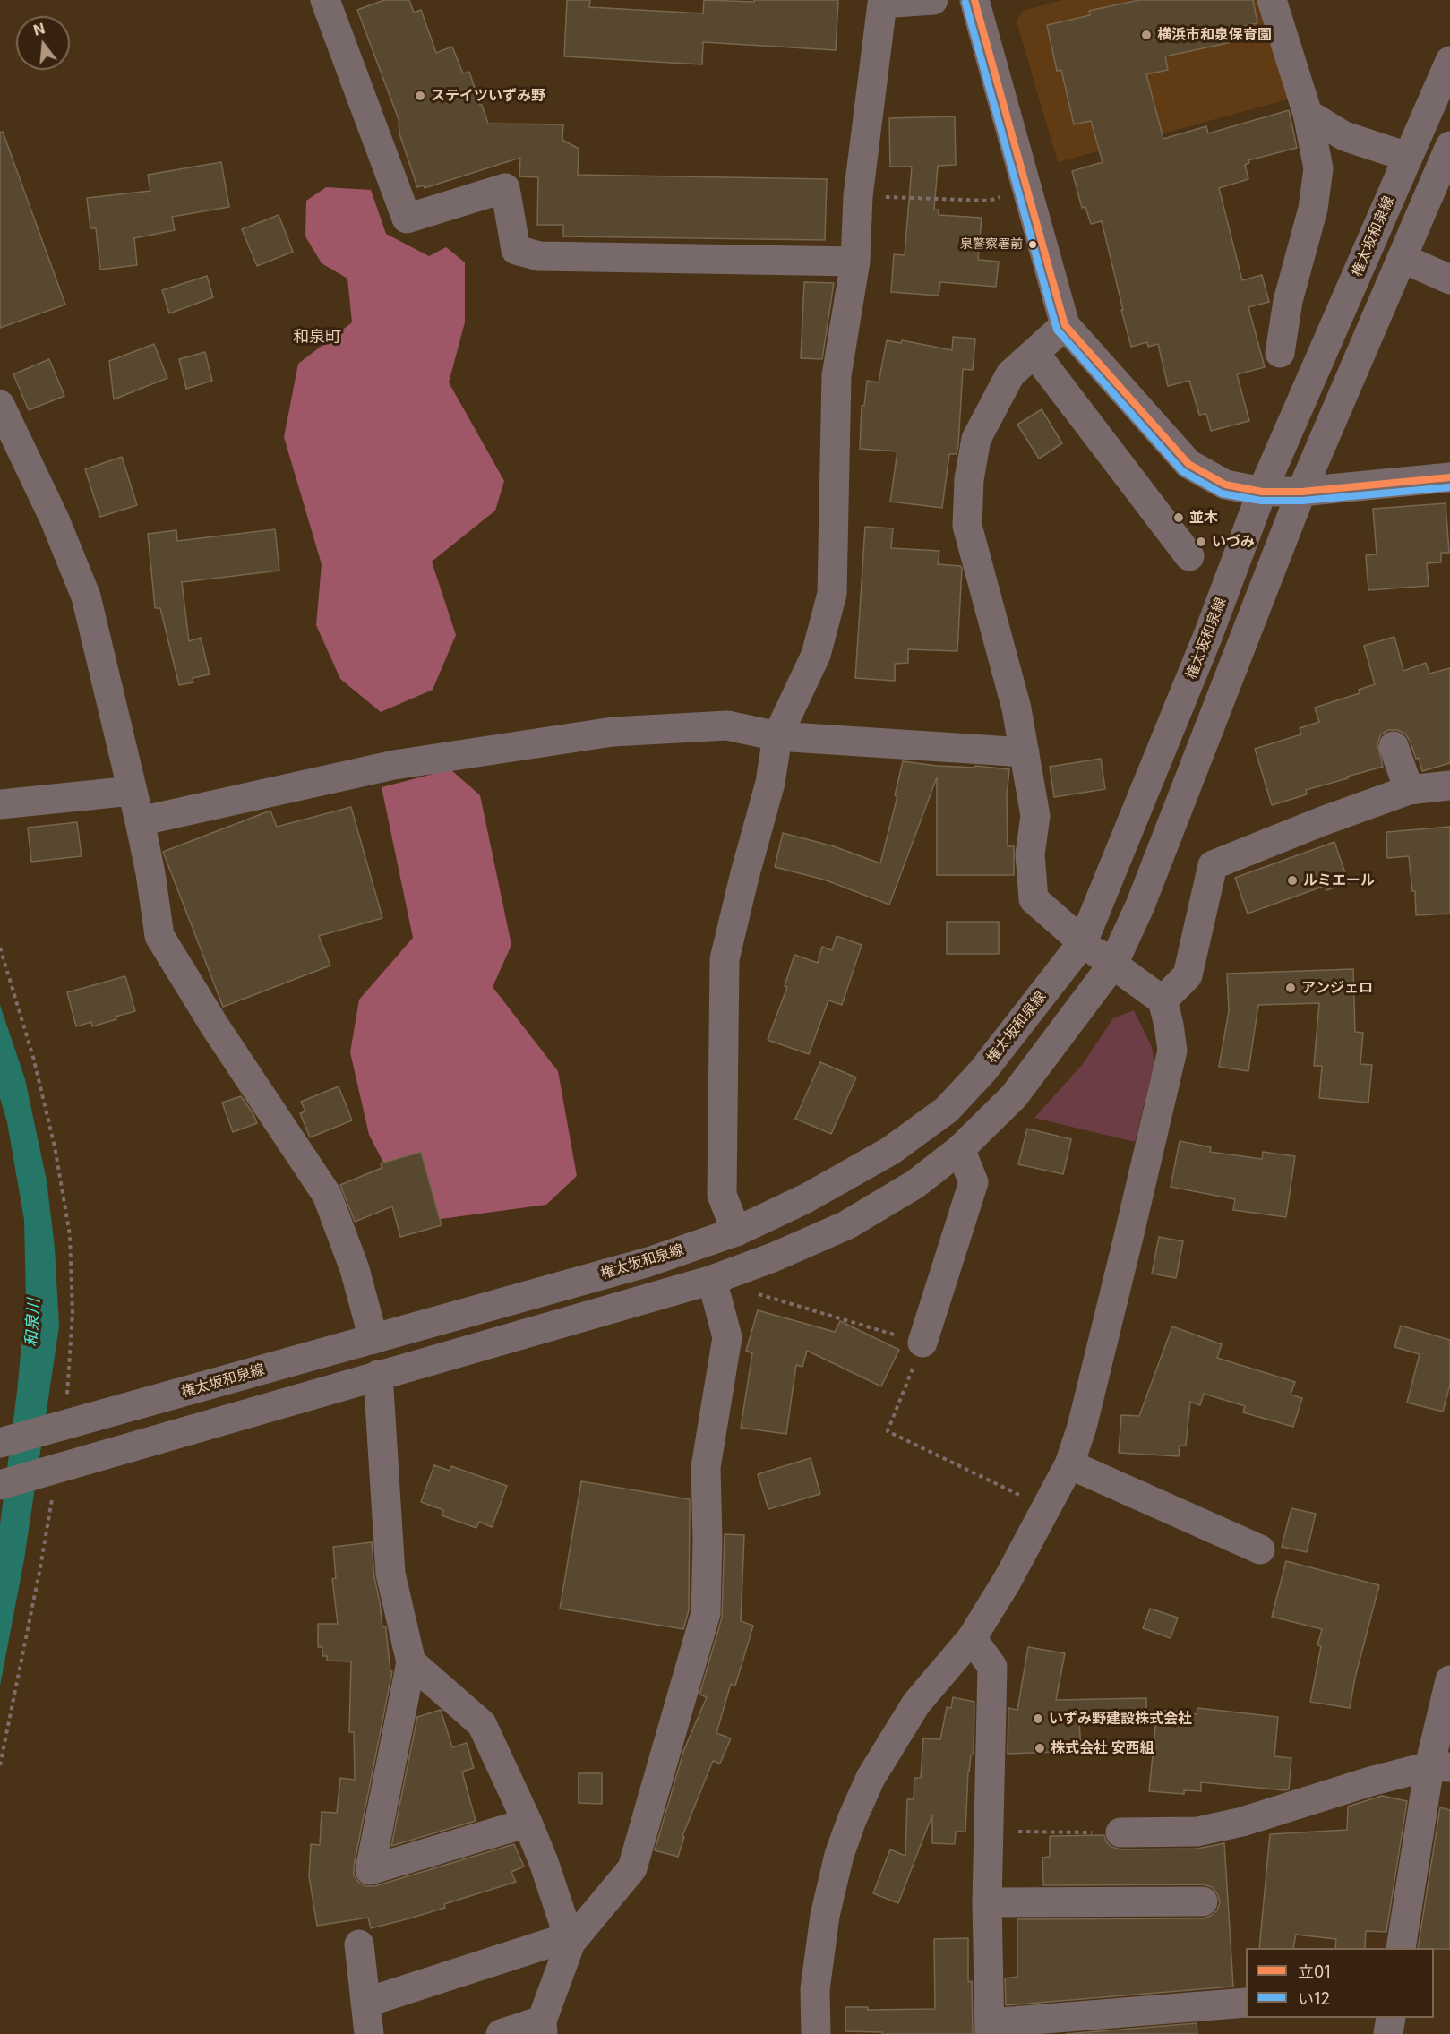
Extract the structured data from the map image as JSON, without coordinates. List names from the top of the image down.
{
  "streets": {
    "street": ["権太坂和泉線"]
  },
  "districts": ["和泉町"],
  "water": ["和泉川"],
  "places": [
    "横浜市和泉保育園",
    "ステイツいずみ野",
    "泉警察署前",
    "並木",
    "いづみ",
    "ルミエール",
    "アンジェロ",
    "いずみ野建設株式会社",
    "株式会社 安西組"
  ],
  "lines": ["transit line 立01", "transit line い12"],
  "legend": ["立01", "い12"],
  "north": "top"
}
